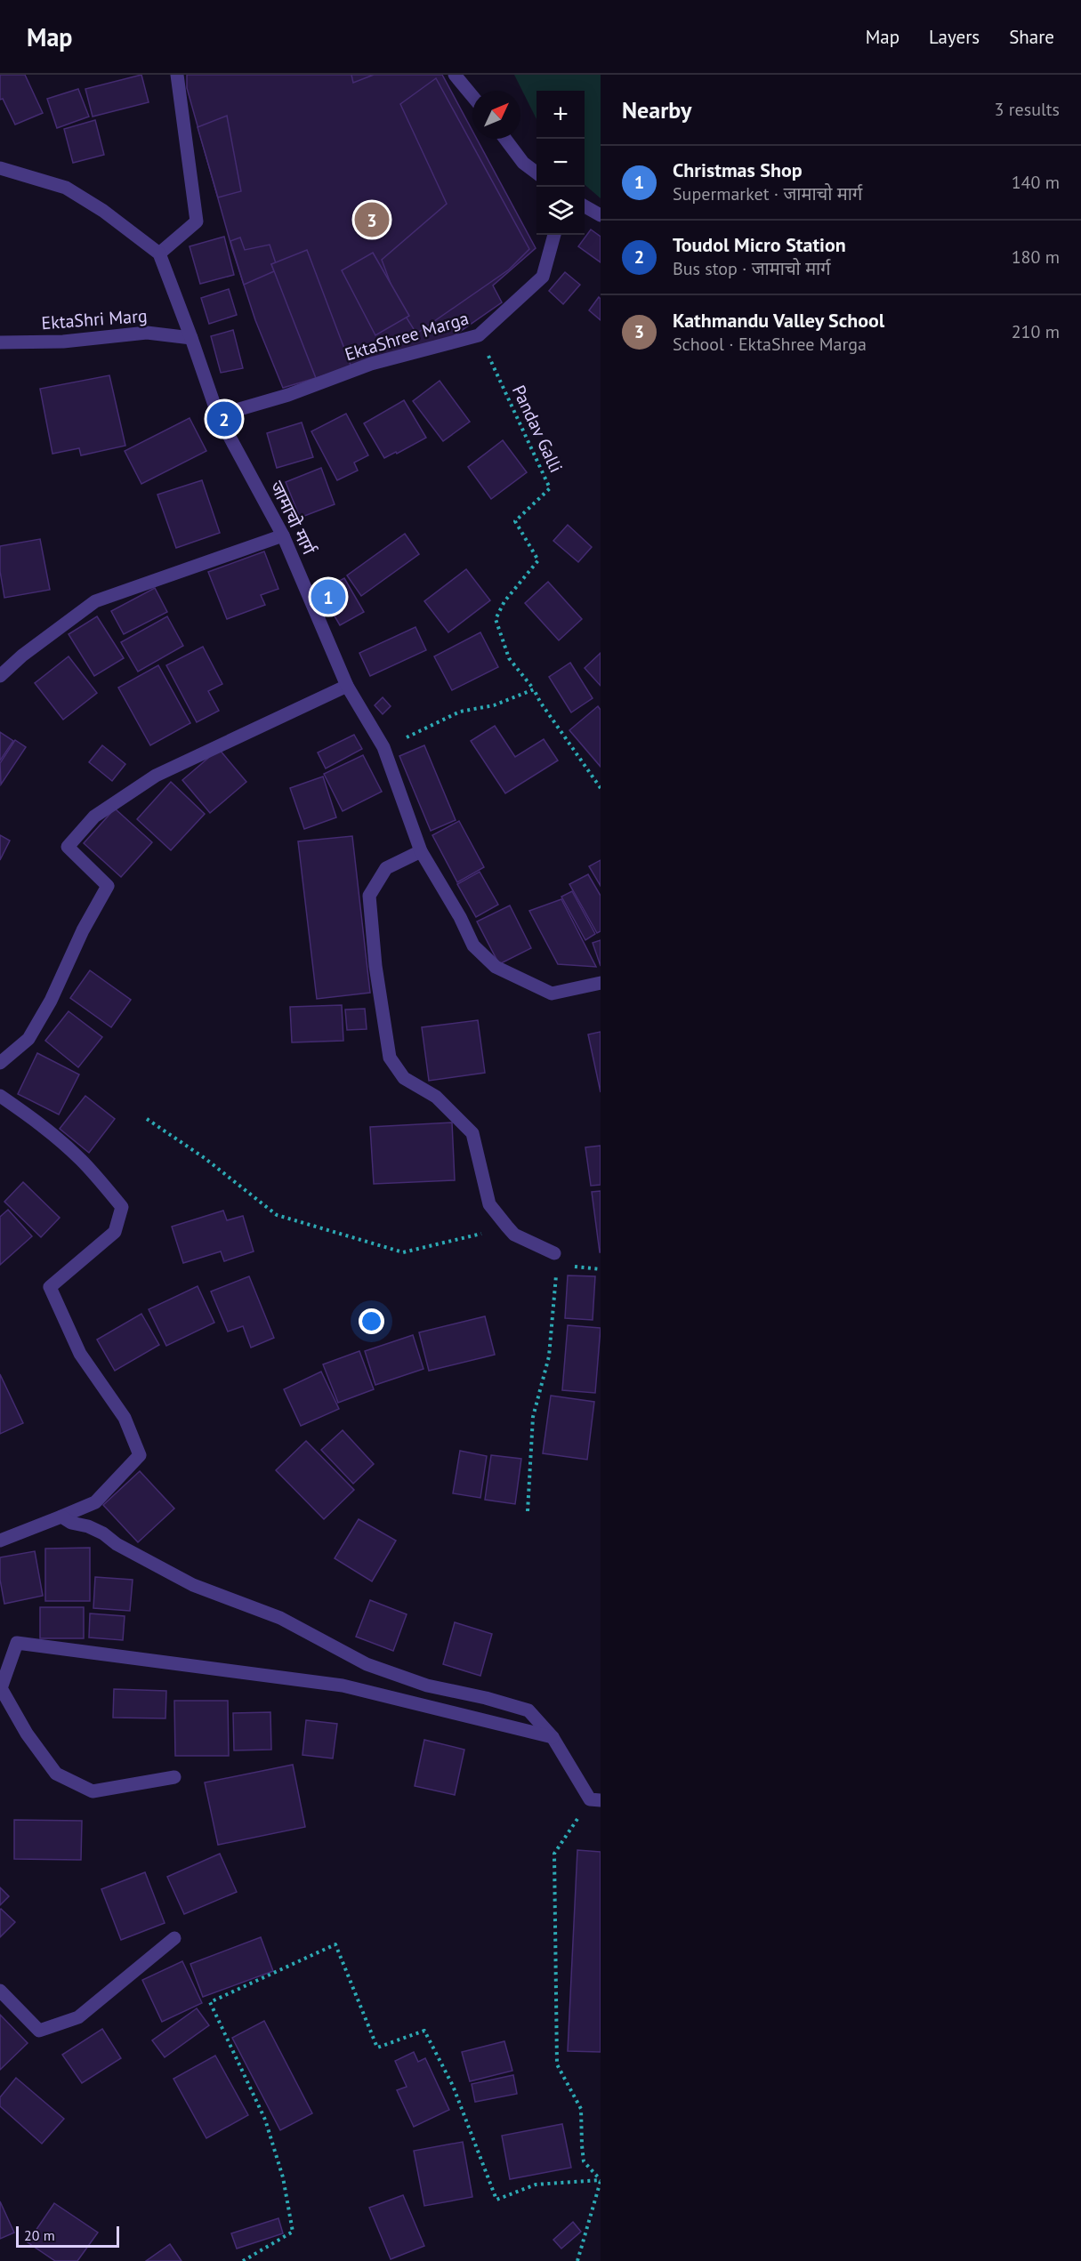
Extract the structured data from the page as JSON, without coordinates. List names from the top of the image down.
{
  "streets": {
    "street": ["EktaShri Marg", "EktaShree Marga", "जामाचो मार्ग"],
    "path": ["Pandav Galli"]
  },
  "crossings": [
    ["EktaShri Marg", "जामाचो मार्ग"],
    ["EktaShree Marga", "Pandav Galli"],
    ["EktaShree Marga", "जामाचो मार्ग"]
  ],
  "scale_bar": "20 m",
  "north": "top right",
  "page": {
    "header": "Map",
    "nav": ["Map", "Layers", "Share"],
    "heading": ["Nearby", "3 results"],
    "map_buttons": ["+", "−"],
    "list": [
      {
        "mark": "1",
        "name": "Christmas Shop",
        "note": "Supermarket · जामाचो मार्ग",
        "value": "140 m"
      },
      {
        "mark": "2",
        "name": "Toudol Micro Station",
        "note": "Bus stop · जामाचो मार्ग",
        "value": "180 m"
      },
      {
        "mark": "3",
        "name": "Kathmandu Valley School",
        "note": "School · EktaShree Marga",
        "value": "210 m"
      }
    ],
    "pins": ["3", "2", "1"],
    "scale": "20 m"
  }
}
